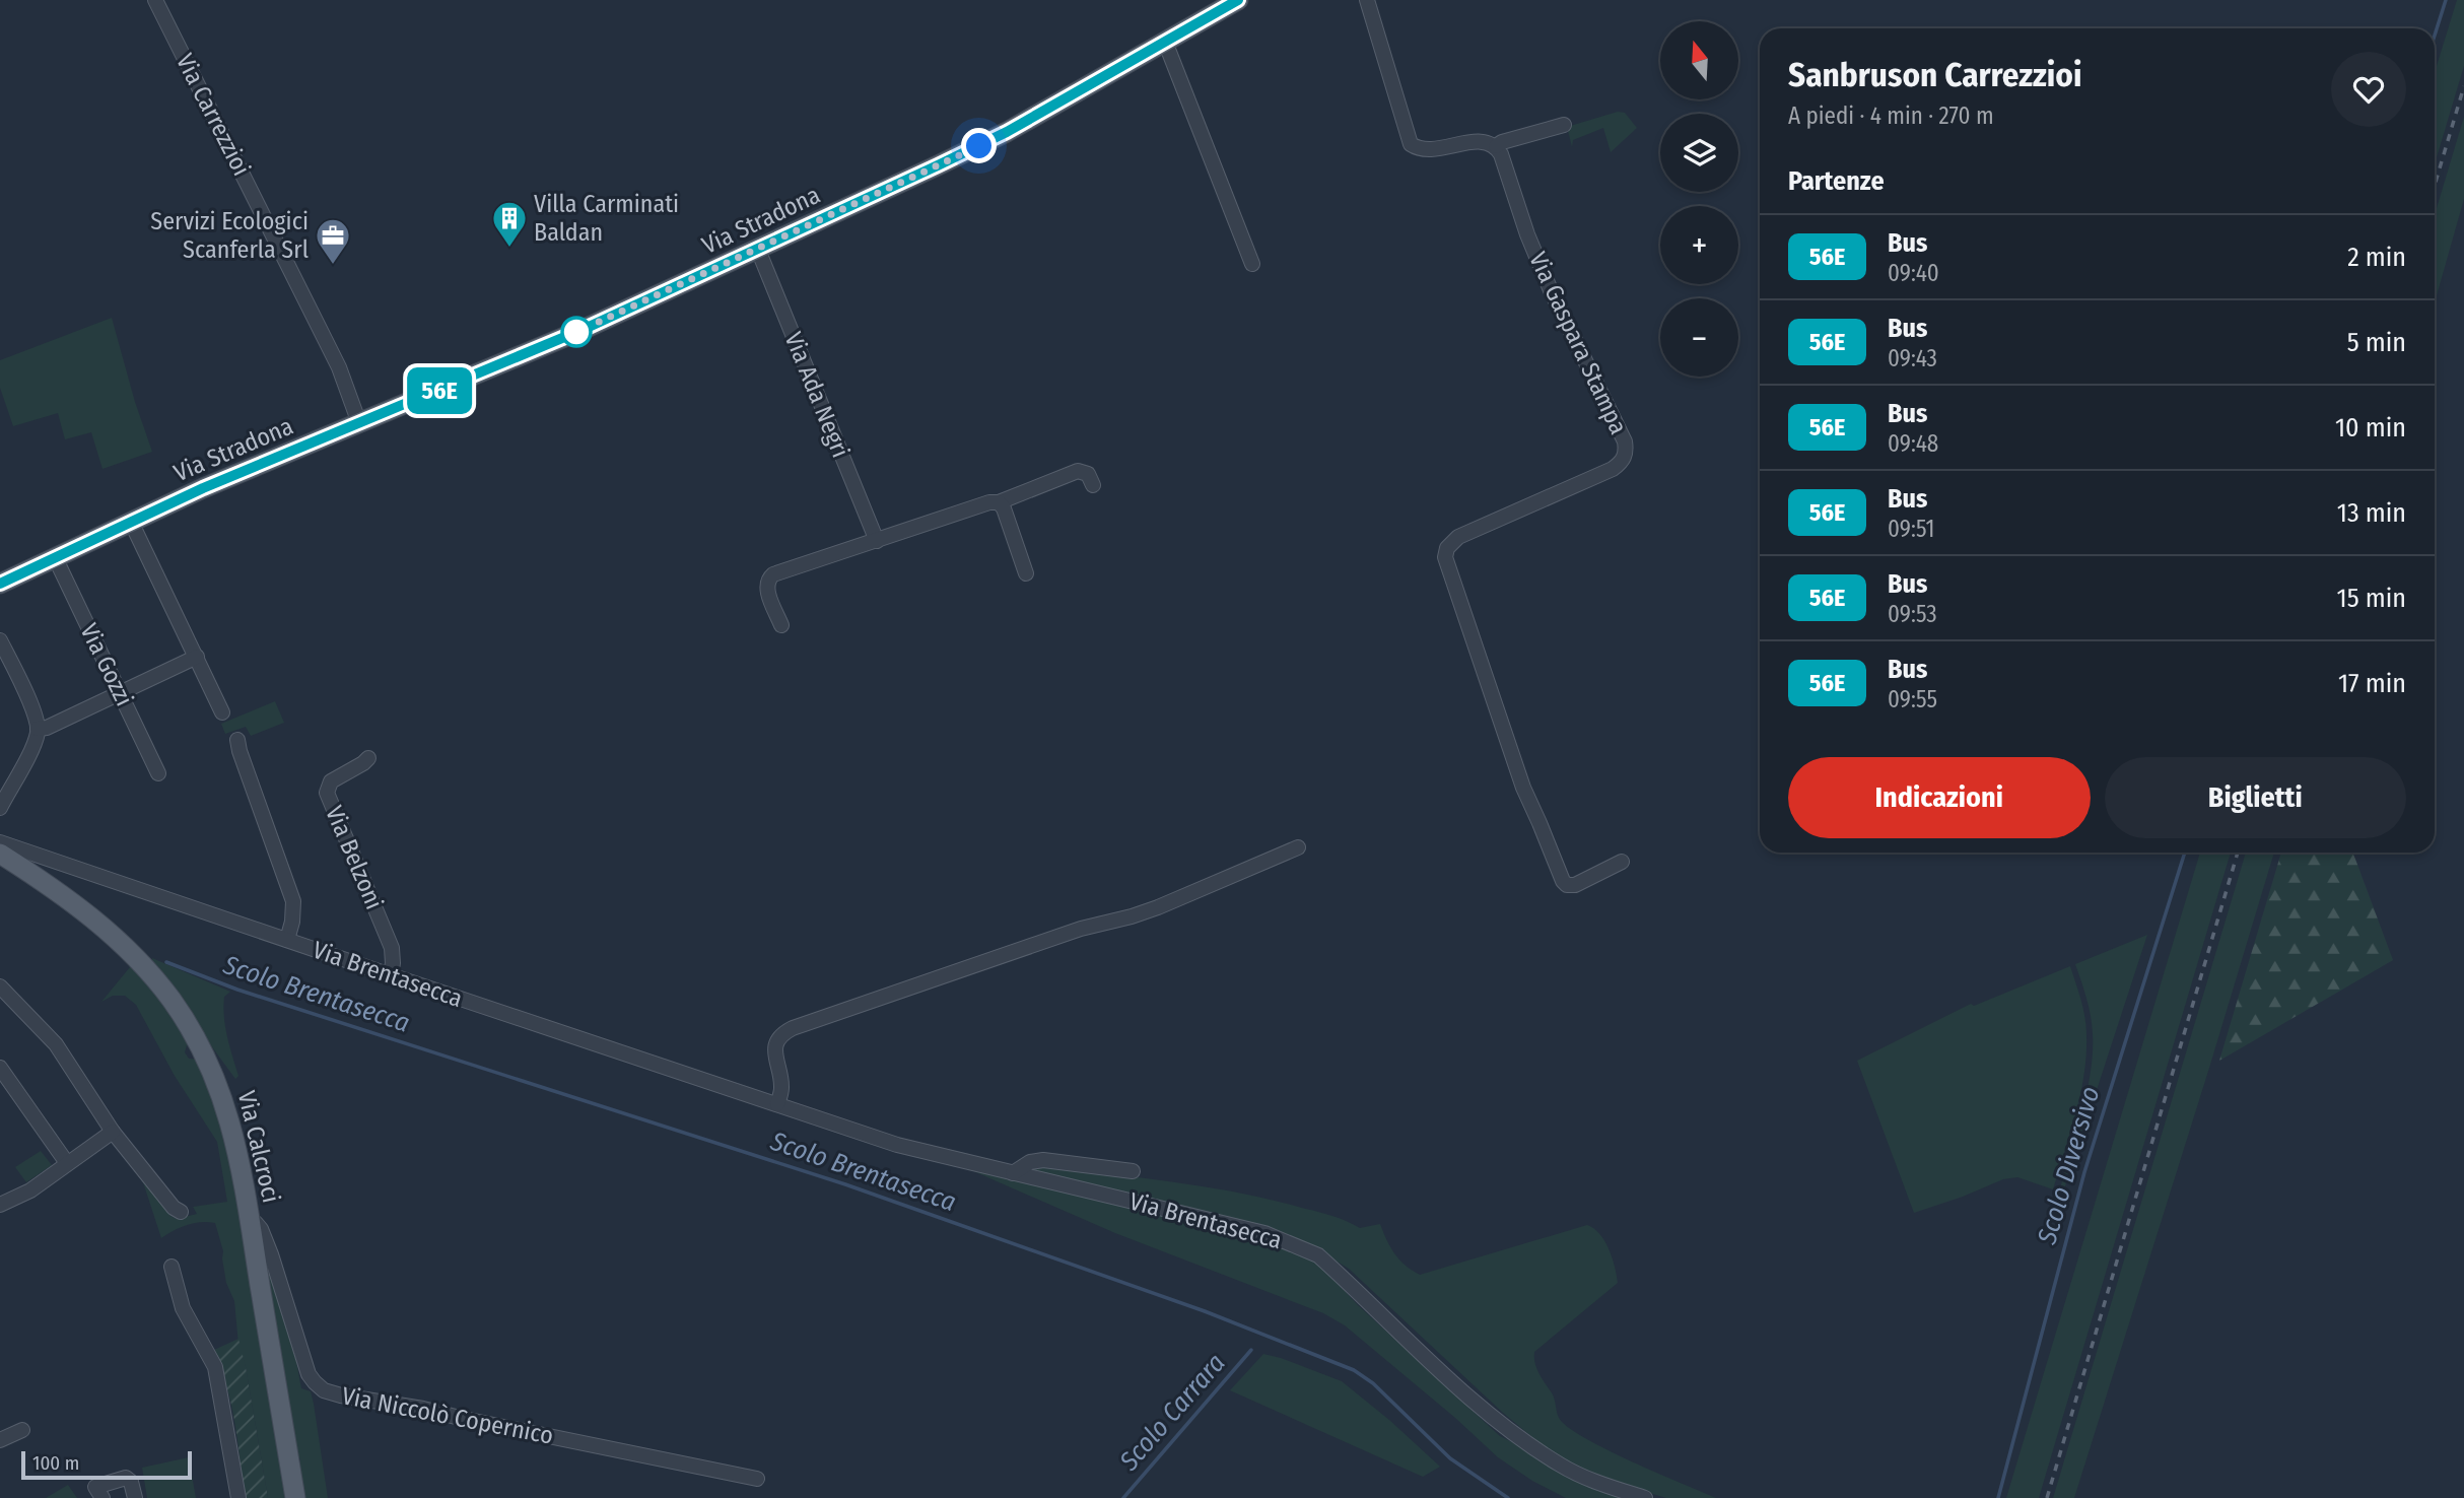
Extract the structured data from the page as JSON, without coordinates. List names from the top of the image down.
{
  "streets": {
    "main road": ["Via Stradona", "Via Calcroci"],
    "street": [
      "Via Carrezzioi",
      "Via Gaspara Stampa",
      "Via Ada Negri",
      "Via Gozzi",
      "Via Belzoni",
      "Via Brentasecca",
      "Via Niccolò Copernico"
    ]
  },
  "crossings": [
    ["Via Carrezzioi", "Via Stradona"],
    ["Via Stradona", "Via Ada Negri"],
    ["Via Stradona", "Via Gozzi"],
    ["Via Belzoni", "Via Brentasecca"],
    ["Via Calcroci", "Via Niccolò Copernico"]
  ],
  "water": ["Scolo Brentasecca", "Scolo Diversivo", "Scolo Carrara"],
  "places": {
    "building": ["Villa Carminati Baldan"],
    "office": ["Servizi Ecologici Scanferla Srl"]
  },
  "lines": ["bus line 56E"],
  "scale_bar": "100 m",
  "north": "top",
  "page": {
    "on_map": "56E",
    "map_buttons": ["+", "−"],
    "heading": [
      ["Sanbruson Carrezzioi", "A piedi · 4 min · 270 m"],
      "Partenze"
    ],
    "list": [
      {
        "mark": "56E",
        "name": "Bus",
        "note": "09:40",
        "value": "2 min"
      },
      {
        "mark": "56E",
        "name": "Bus",
        "note": "09:43",
        "value": "5 min"
      },
      {
        "mark": "56E",
        "name": "Bus",
        "note": "09:48",
        "value": "10 min"
      },
      {
        "mark": "56E",
        "name": "Bus",
        "note": "09:51",
        "value": "13 min"
      },
      {
        "mark": "56E",
        "name": "Bus",
        "note": "09:53",
        "value": "15 min"
      },
      {
        "mark": "56E",
        "name": "Bus",
        "note": "09:55",
        "value": "17 min"
      }
    ],
    "buttons": ["Indicazioni", "Biglietti"],
    "scale": "100 m"
  }
}
